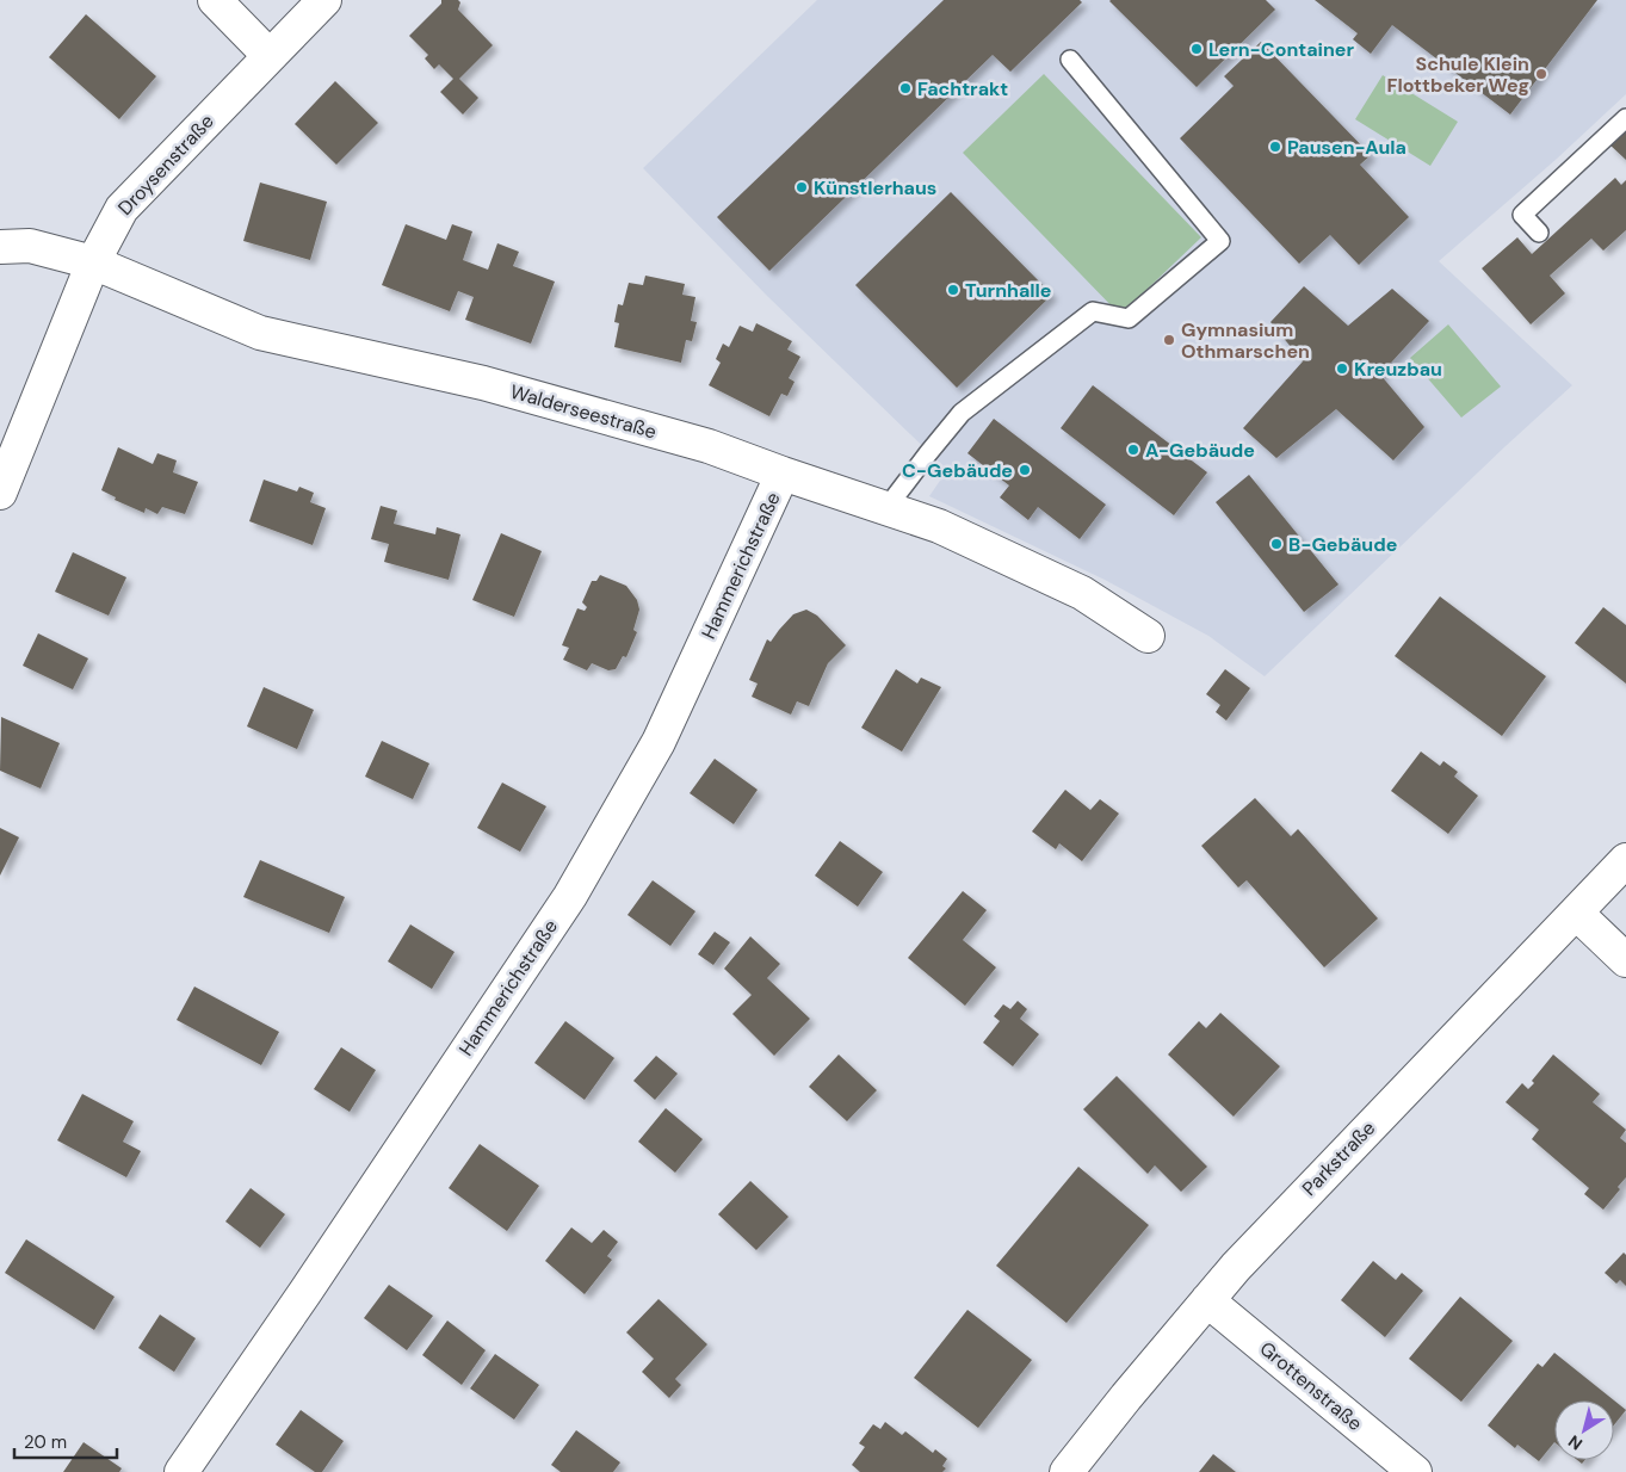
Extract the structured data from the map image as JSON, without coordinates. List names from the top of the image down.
{
  "streets": {
    "street": [
      "Droysenstraße",
      "Walderseestraße",
      "Hammerichstraße",
      "Parkstraße",
      "Grottenstraße"
    ]
  },
  "crossings": [
    ["Droysenstraße", "Walderseestraße"],
    ["Walderseestraße", "Hammerichstraße"],
    ["Parkstraße", "Grottenstraße"]
  ],
  "places": [
    "Lern-Container",
    "Schule Klein Flottbeker Weg",
    "Fachtrakt",
    "Pausen-Aula",
    "Künstlerhaus",
    "Turnhalle",
    "Gymnasium Othmarschen",
    "Kreuzbau",
    "A-Gebäude",
    "C-Gebäude",
    "B-Gebäude"
  ],
  "scale_bar": "20 m",
  "north": "bottom left"
}
